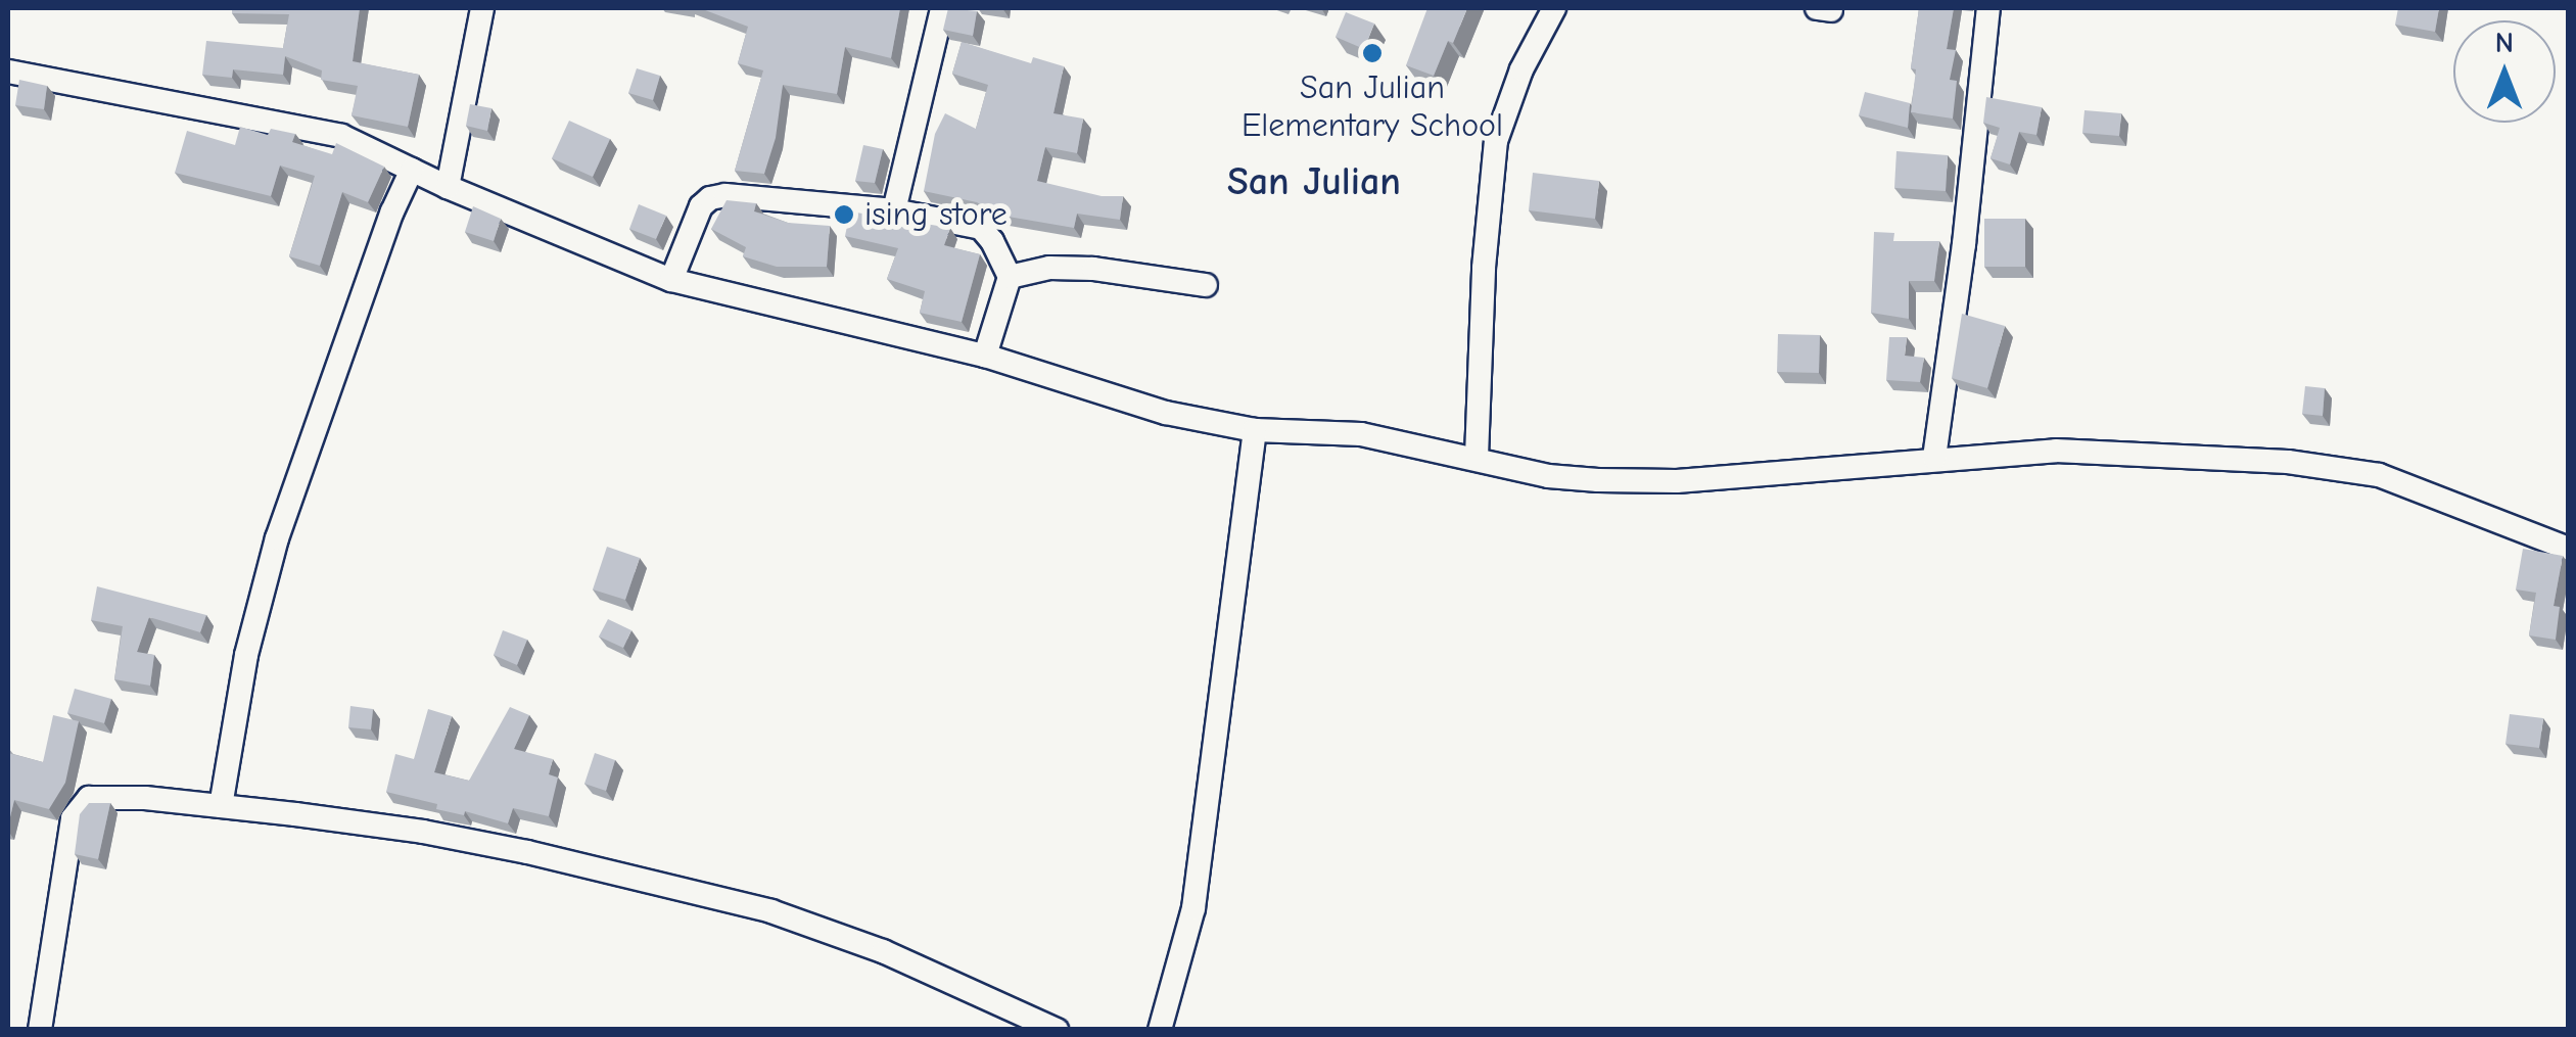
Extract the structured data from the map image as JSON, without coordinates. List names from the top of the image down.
{
  "districts": ["San Julian"],
  "places": ["San Julian Elementary School", "ising store"],
  "north": "top"
}
